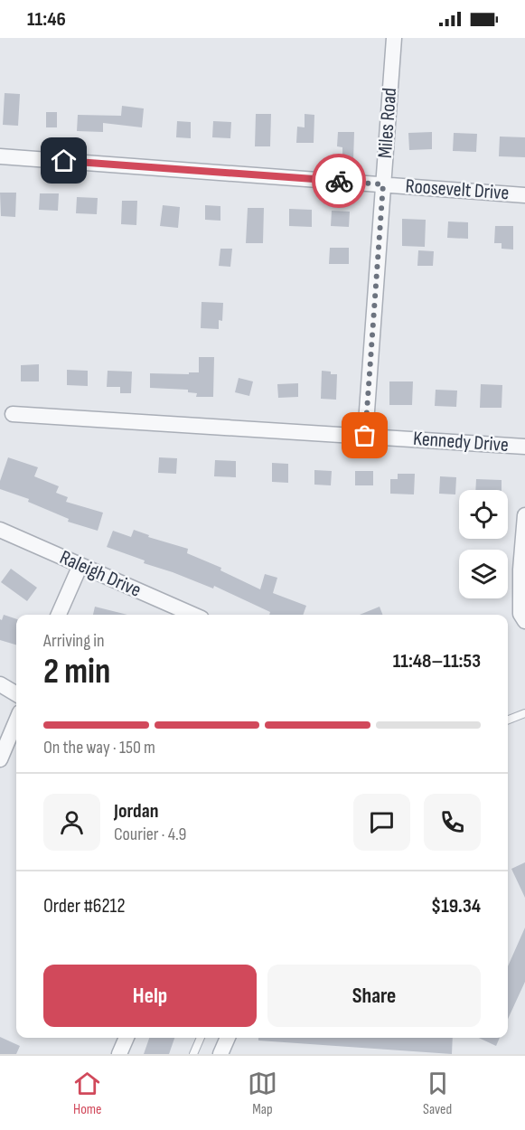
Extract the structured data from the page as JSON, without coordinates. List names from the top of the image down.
{
  "streets": {
    "street": [
      "Miles Road",
      "Roosevelt Drive",
      "Kennedy Drive",
      "Raleigh Drive"
    ]
  },
  "crossings": [
    ["Miles Road", "Roosevelt Drive"],
    ["Miles Road", "Kennedy Drive"]
  ],
  "page": {
    "status": "11:46",
    "heading": ["2 min", "Arriving in", "11:48–11:53"],
    "panel": [
      "Jordan",
      "Courier · 4.9",
      "Order #6212",
      "$19.34"
    ],
    "bar": "On the way · 150 m",
    "buttons": ["Help", "Share"],
    "tabs": ["Home", "Map", "Saved"]
  }
}
